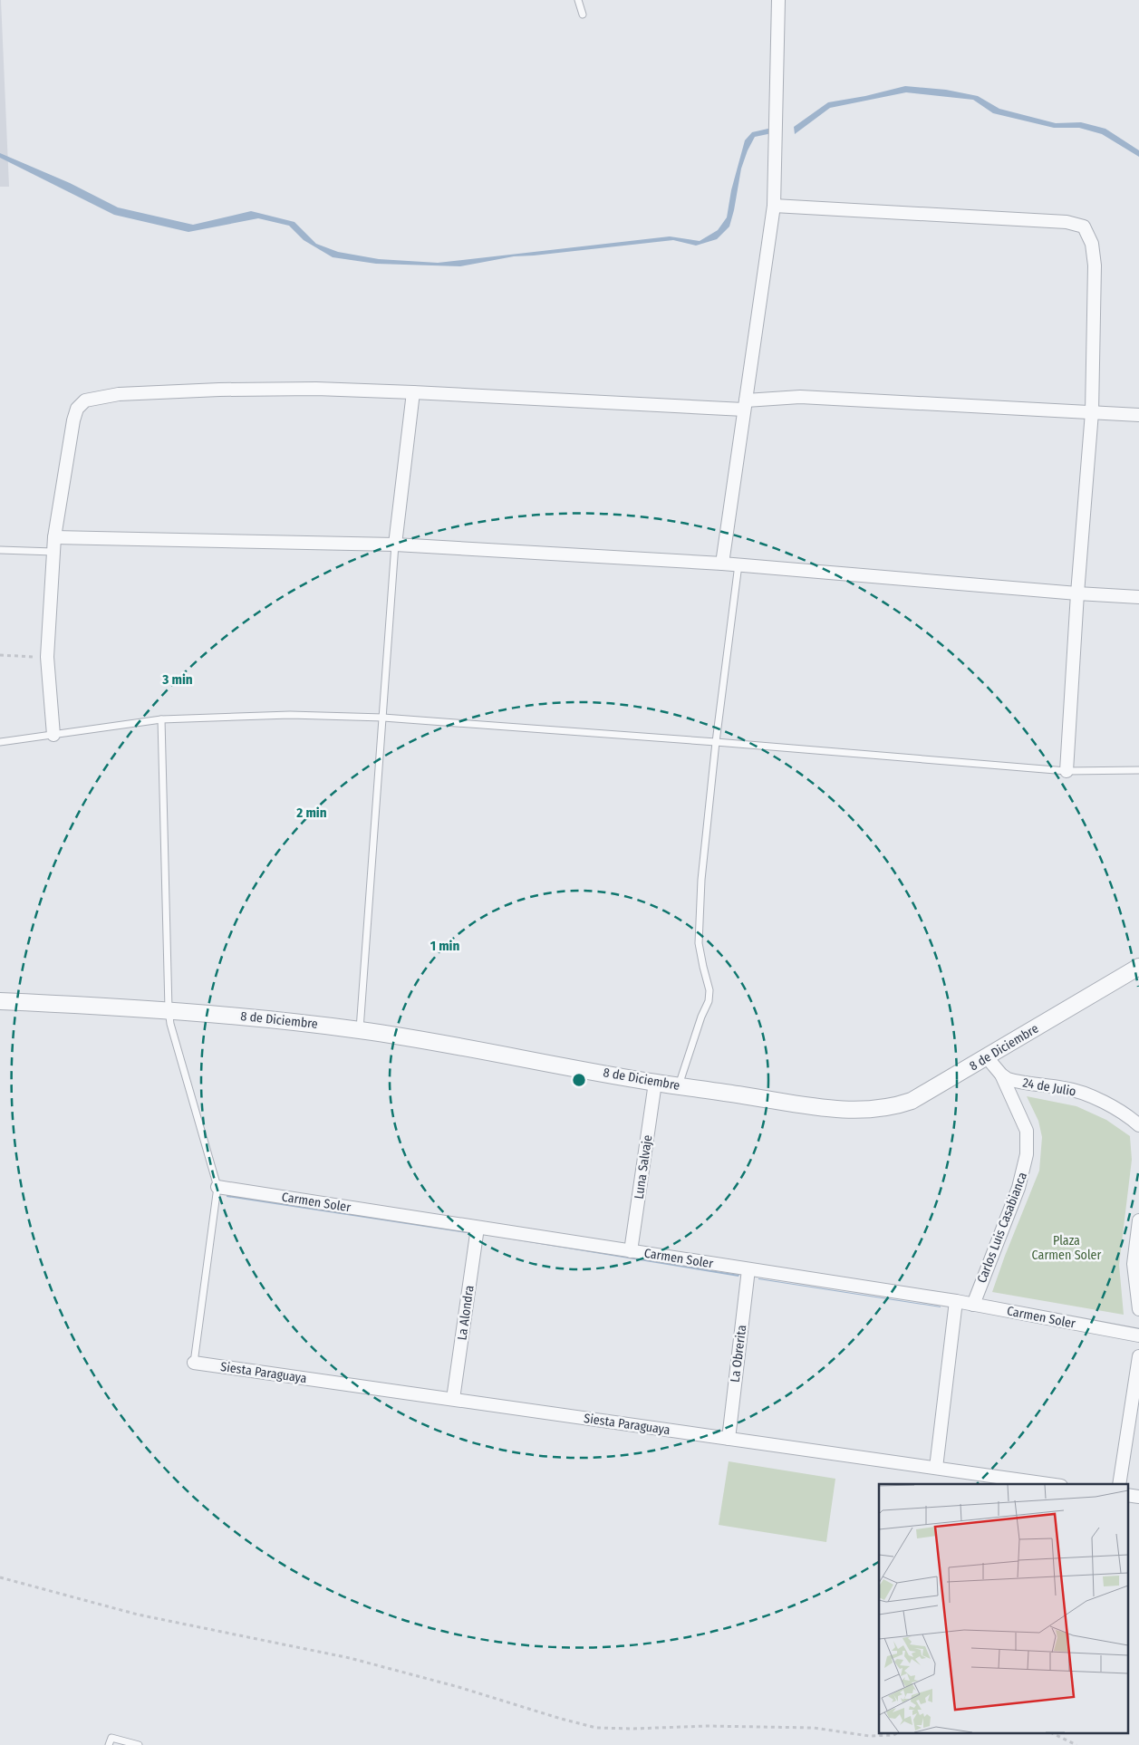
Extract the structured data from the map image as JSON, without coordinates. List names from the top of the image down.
{
  "streets": {
    "street": [
      "8 de Diciembre",
      "24 de Julio",
      "Luna Salvaje",
      "Carmen Soler",
      "Carlos Luis Casabianca",
      "La Alondra",
      "La Obrerita",
      "Siesta Paraguaya"
    ]
  },
  "crossings": [
    ["8 de Diciembre", "Luna Salvaje"],
    ["24 de Julio", "Carlos Luis Casabianca"],
    ["Luna Salvaje", "Carmen Soler"],
    ["Carmen Soler", "Carlos Luis Casabianca"],
    ["Carmen Soler", "La Alondra"],
    ["Carmen Soler", "La Obrerita"],
    ["La Alondra", "Siesta Paraguaya"],
    ["La Obrerita", "Siesta Paraguaya"]
  ],
  "parks": ["Plaza Carmen Soler"],
  "rings": ["3 min", "2 min", "1 min"]
}
